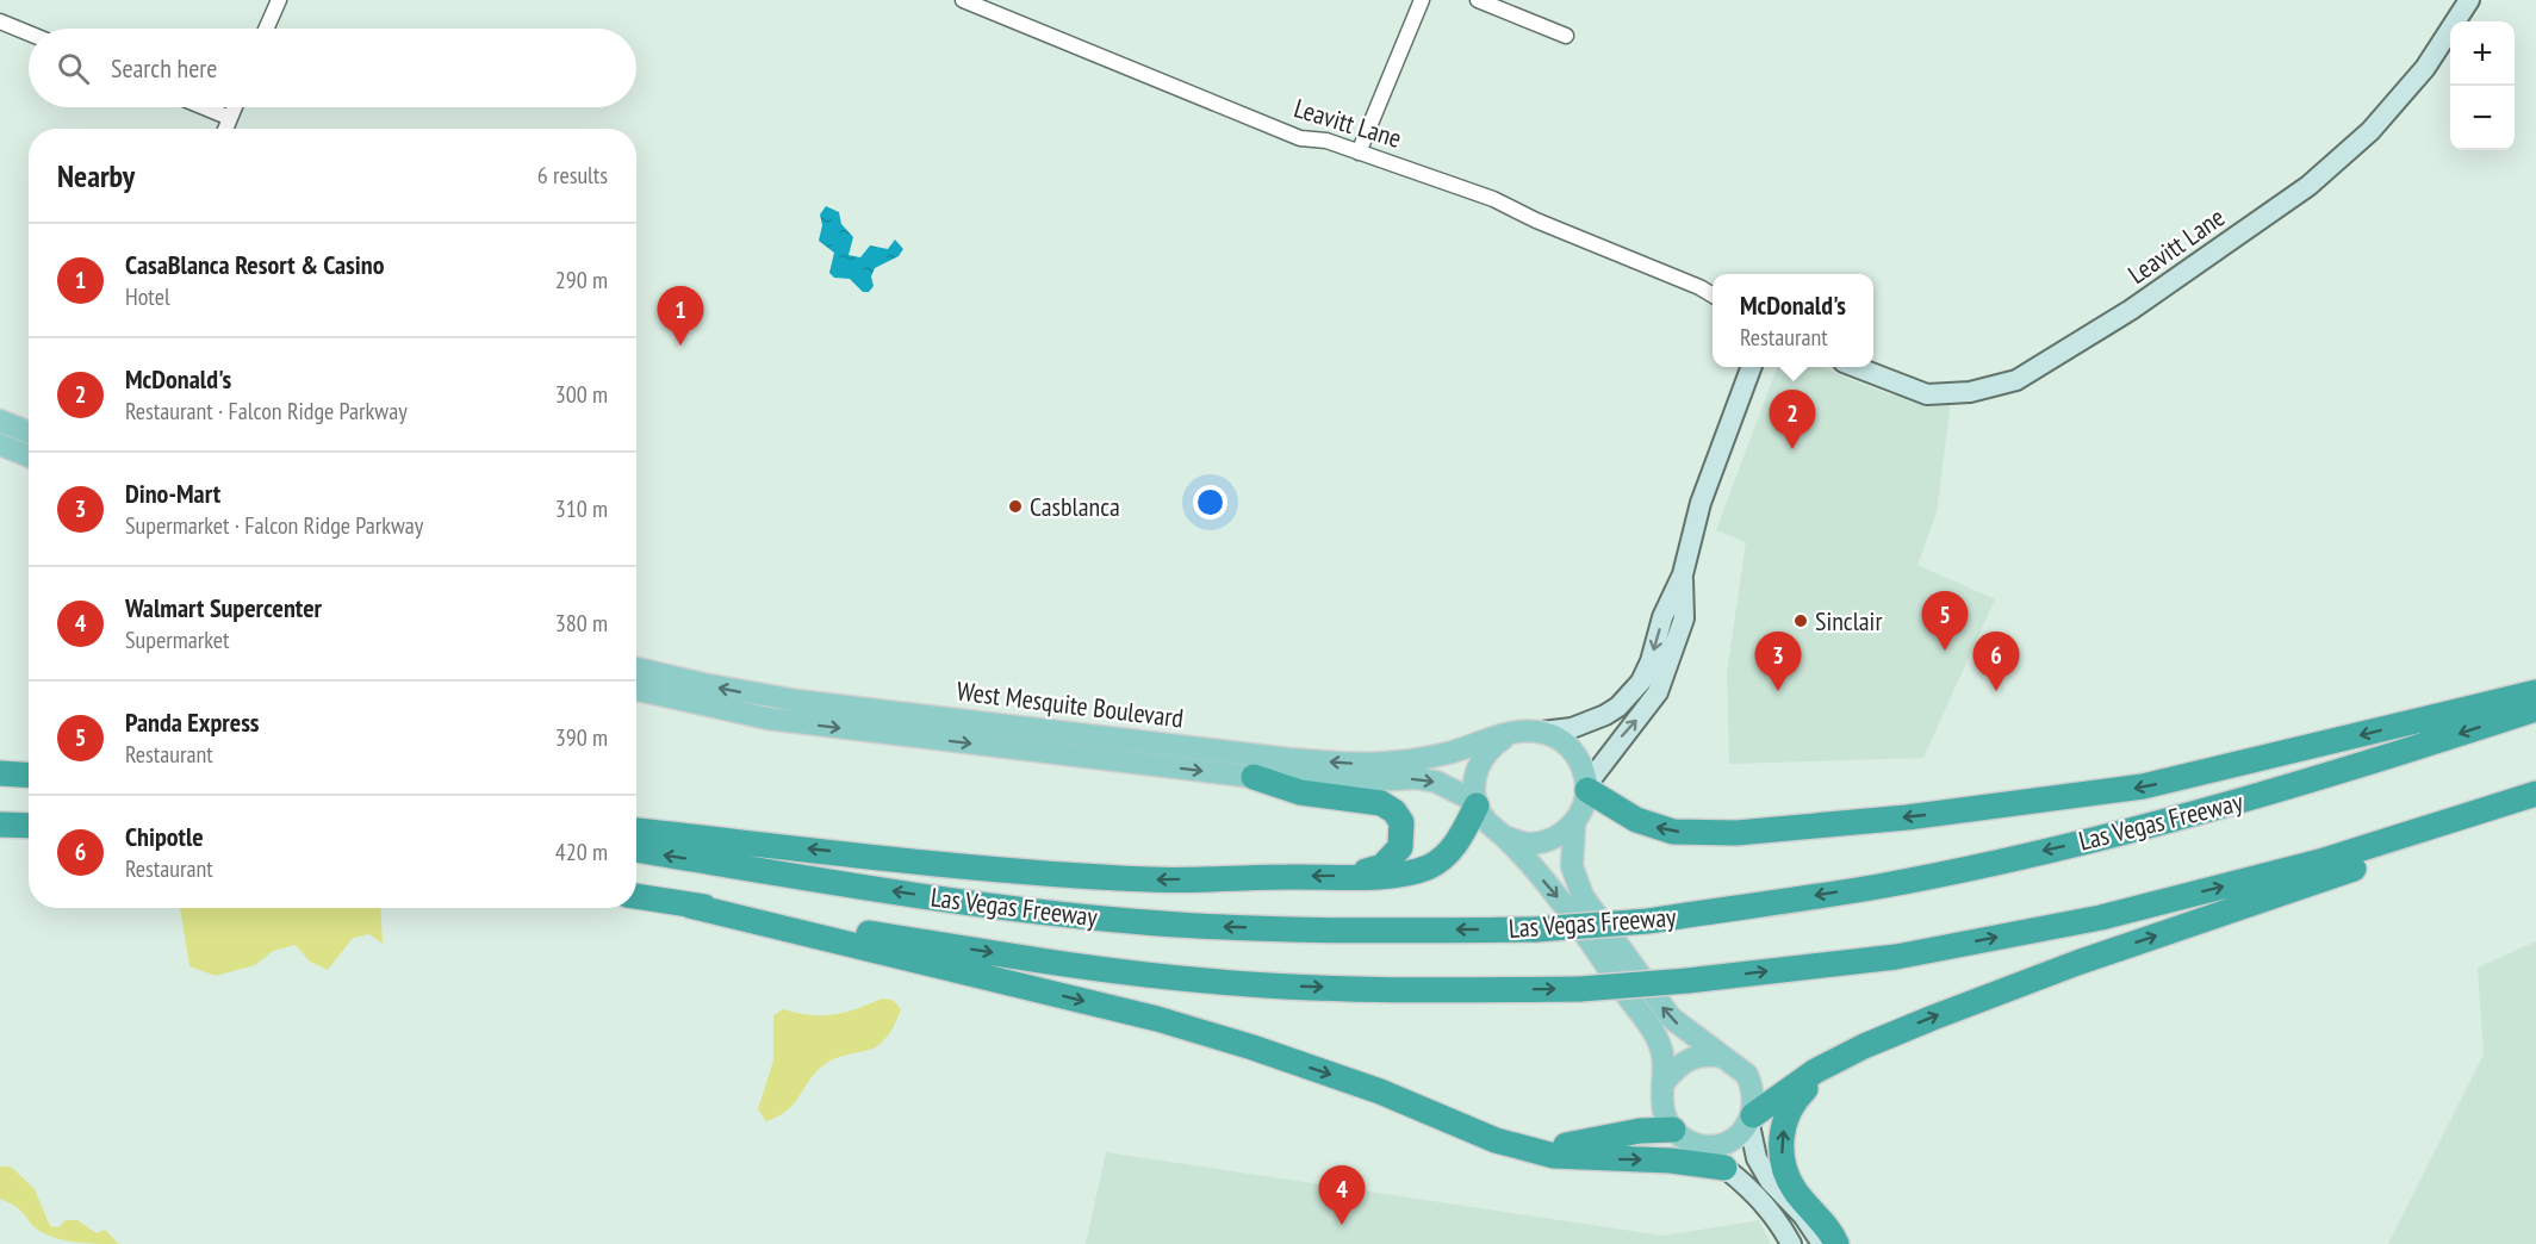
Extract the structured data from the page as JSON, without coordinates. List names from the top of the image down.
{
  "streets": {
    "highway": ["Las Vegas Freeway"],
    "main road": ["Leavitt Lane", "West Mesquite Boulevard"]
  },
  "places": ["Casblanca", "Sinclair"],
  "page": {
    "map_buttons": ["+", "−"],
    "search": "Search here",
    "heading": ["Nearby", "6 results"],
    "list": [
      {
        "mark": "1",
        "name": "CasaBlanca Resort & Casino",
        "note": "Hotel",
        "value": "290 m"
      },
      {
        "mark": "2",
        "name": "McDonald's",
        "note": "Restaurant · Falcon Ridge Parkway",
        "value": "300 m"
      },
      {
        "mark": "3",
        "name": "Dino-Mart",
        "note": "Supermarket · Falcon Ridge Parkway",
        "value": "310 m"
      },
      {
        "mark": "4",
        "name": "Walmart Supercenter",
        "note": "Supermarket",
        "value": "380 m"
      },
      {
        "mark": "5",
        "name": "Panda Express",
        "note": "Restaurant",
        "value": "390 m"
      },
      {
        "mark": "6",
        "name": "Chipotle",
        "note": "Restaurant",
        "value": "420 m"
      }
    ],
    "popup": ["McDonald's", "Restaurant"],
    "pins": [
      "1",
      "2",
      "5",
      "3",
      "6",
      "4"
    ]
  }
}
